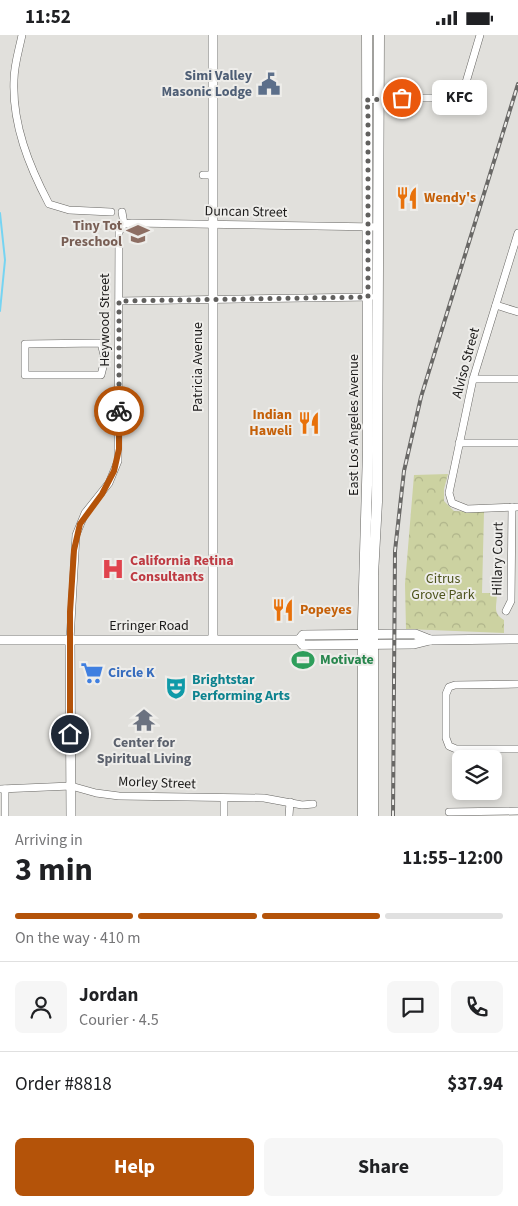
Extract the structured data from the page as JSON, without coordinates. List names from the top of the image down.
{
  "streets": {
    "main road": ["East Los Angeles Avenue"],
    "street": [
      "Duncan Street",
      "Heywood Street",
      "Alviso Street",
      "Patricia Avenue",
      "Hillary Court",
      "Erringer Road",
      "Morley Street"
    ]
  },
  "crossings": [
    ["Duncan Street", "Heywood Street"],
    ["Duncan Street", "Patricia Avenue"],
    ["Duncan Street", "East Los Angeles Avenue"],
    ["Heywood Street", "Erringer Road"],
    ["Heywood Street", "Morley Street"],
    ["Alviso Street", "Hillary Court"],
    ["Patricia Avenue", "Erringer Road"],
    ["East Los Angeles Avenue", "Erringer Road"]
  ],
  "parks": ["Citrus Grove Park"],
  "places": {
    "public building": ["Simi Valley Masonic Lodge"],
    "other": ["KFC"],
    "restaurant": ["Wendy's", "Indian Haweli", "Popeyes"],
    "school or university": ["Tiny Tot Preschool"],
    "hospital": ["California Retina Consultants"],
    "sports": ["Motivate"],
    "supermarket": ["Circle K"],
    "theatre": ["Brightstar Performing Arts"],
    "temple": ["Center for Spiritual Living"]
  },
  "page": {
    "status": "11:52",
    "bubble": "KFC",
    "heading": ["3 min", "Arriving in", "11:55–12:00"],
    "panel": [
      "Jordan",
      "Courier · 4.5",
      "Order #8818",
      "$37.94"
    ],
    "bar": "On the way · 410 m",
    "buttons": ["Help", "Share"]
  }
}
